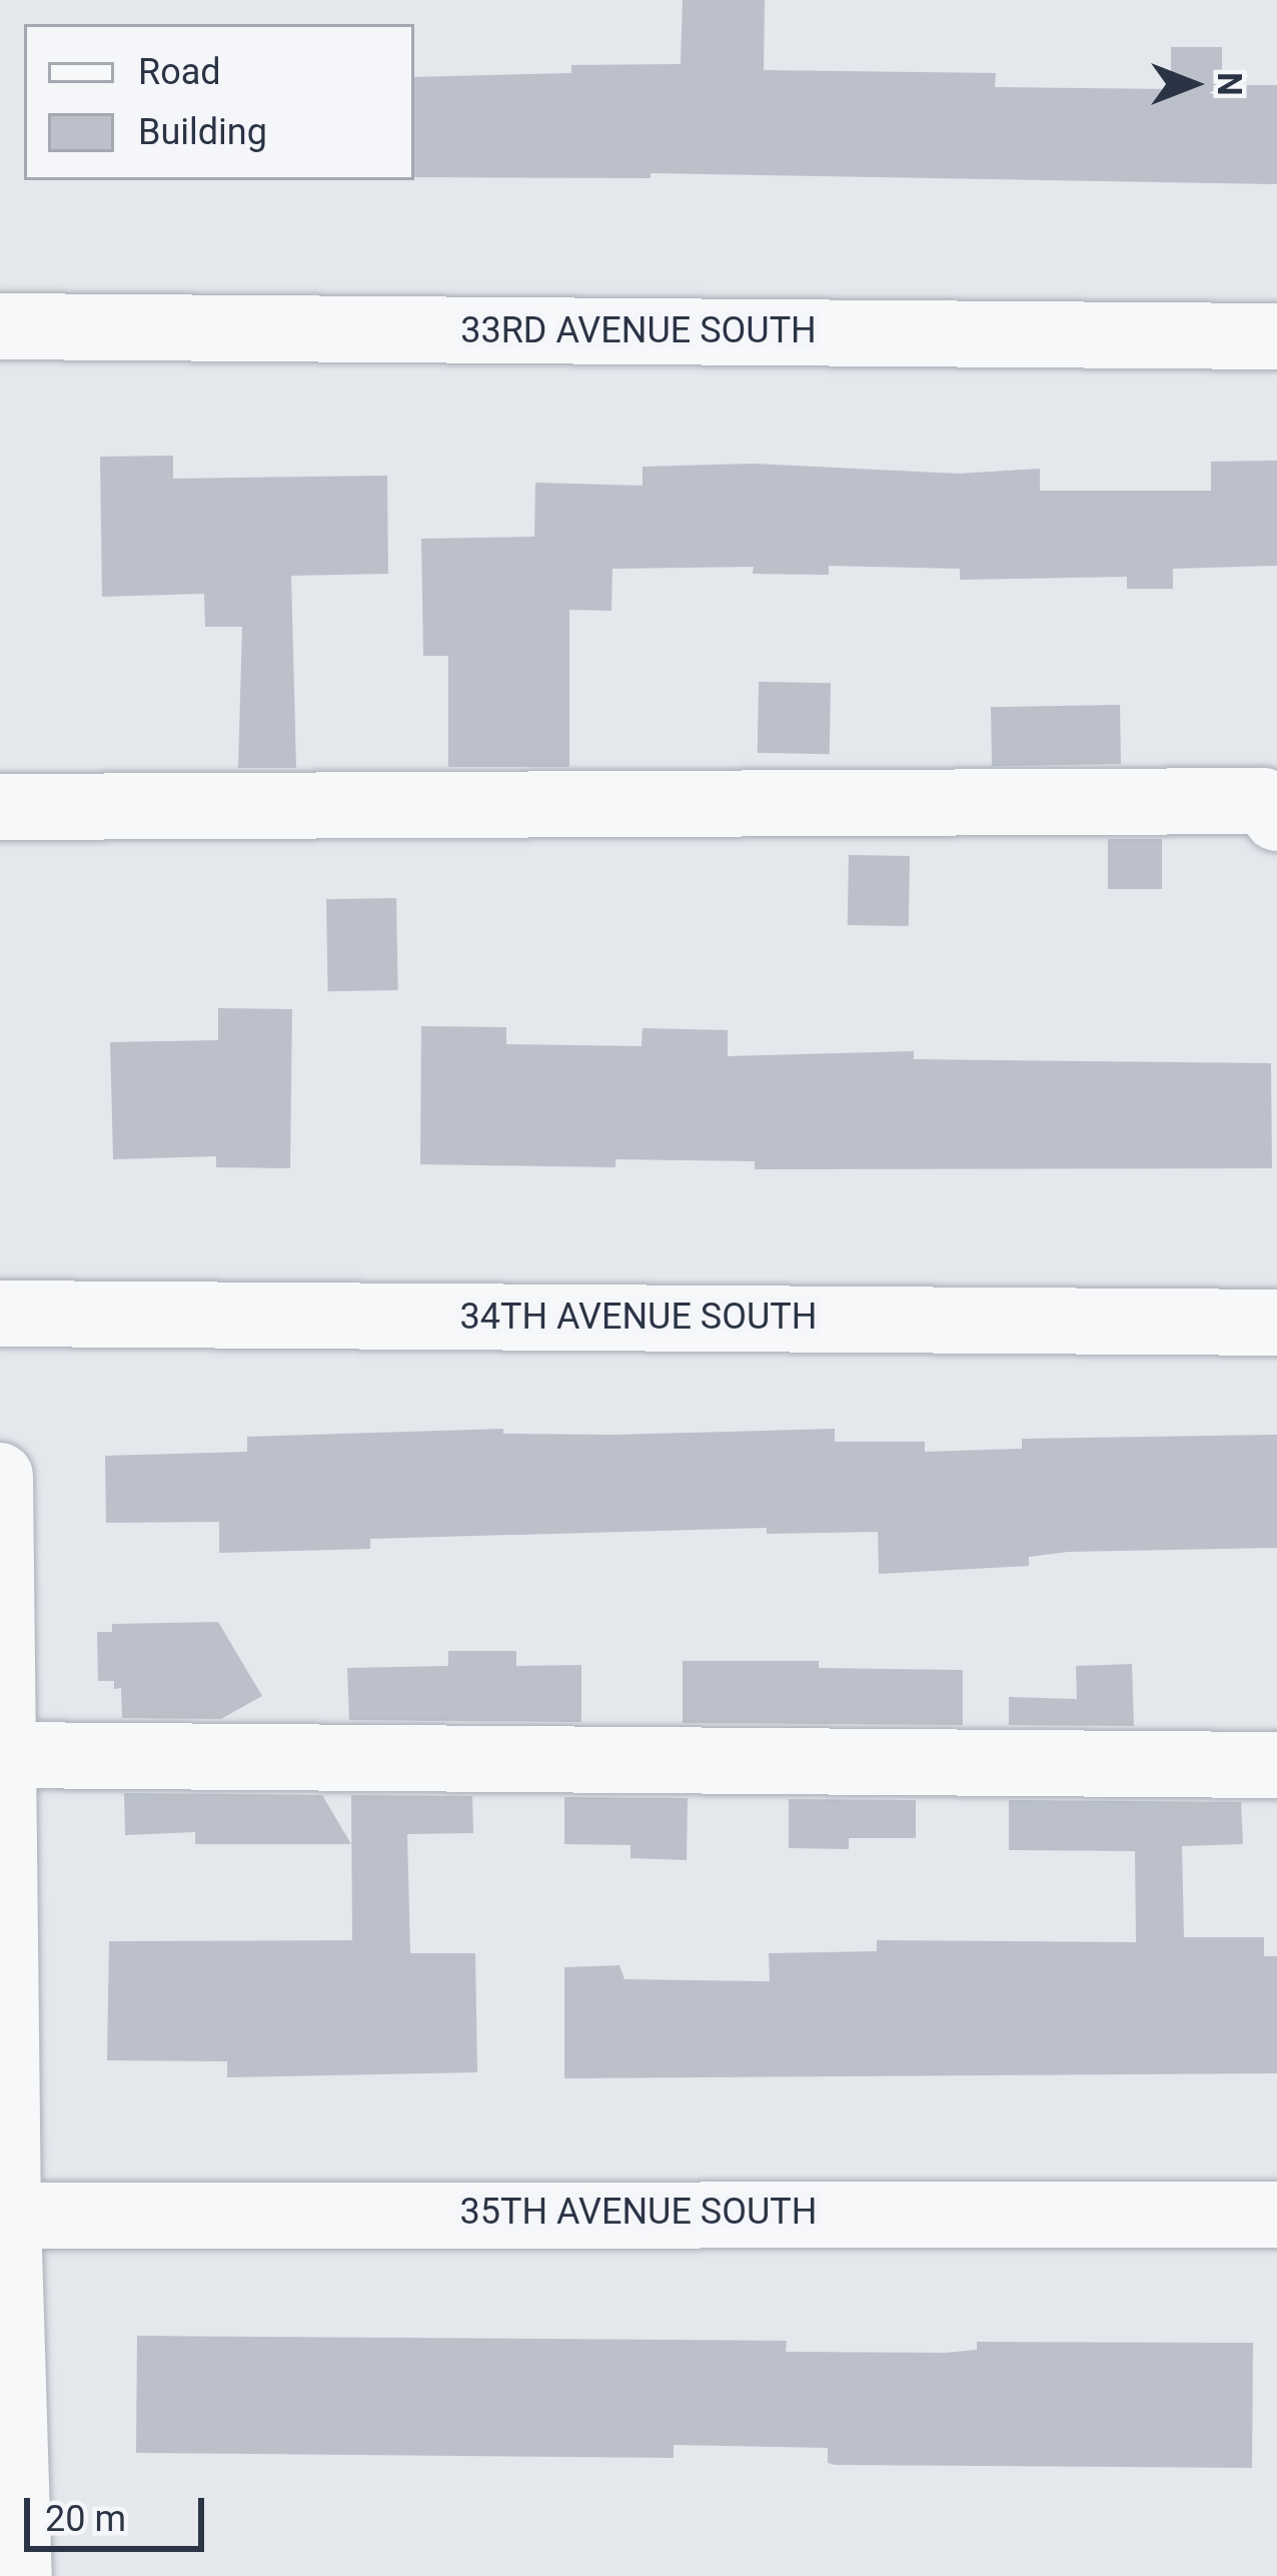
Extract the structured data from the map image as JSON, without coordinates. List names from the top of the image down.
{
  "streets": {
    "street": ["33RD AVENUE SOUTH", "34TH AVENUE SOUTH", "35TH AVENUE SOUTH"]
  },
  "legend": ["Road", "Building"],
  "scale_bar": "20 m",
  "north": "right"
}
